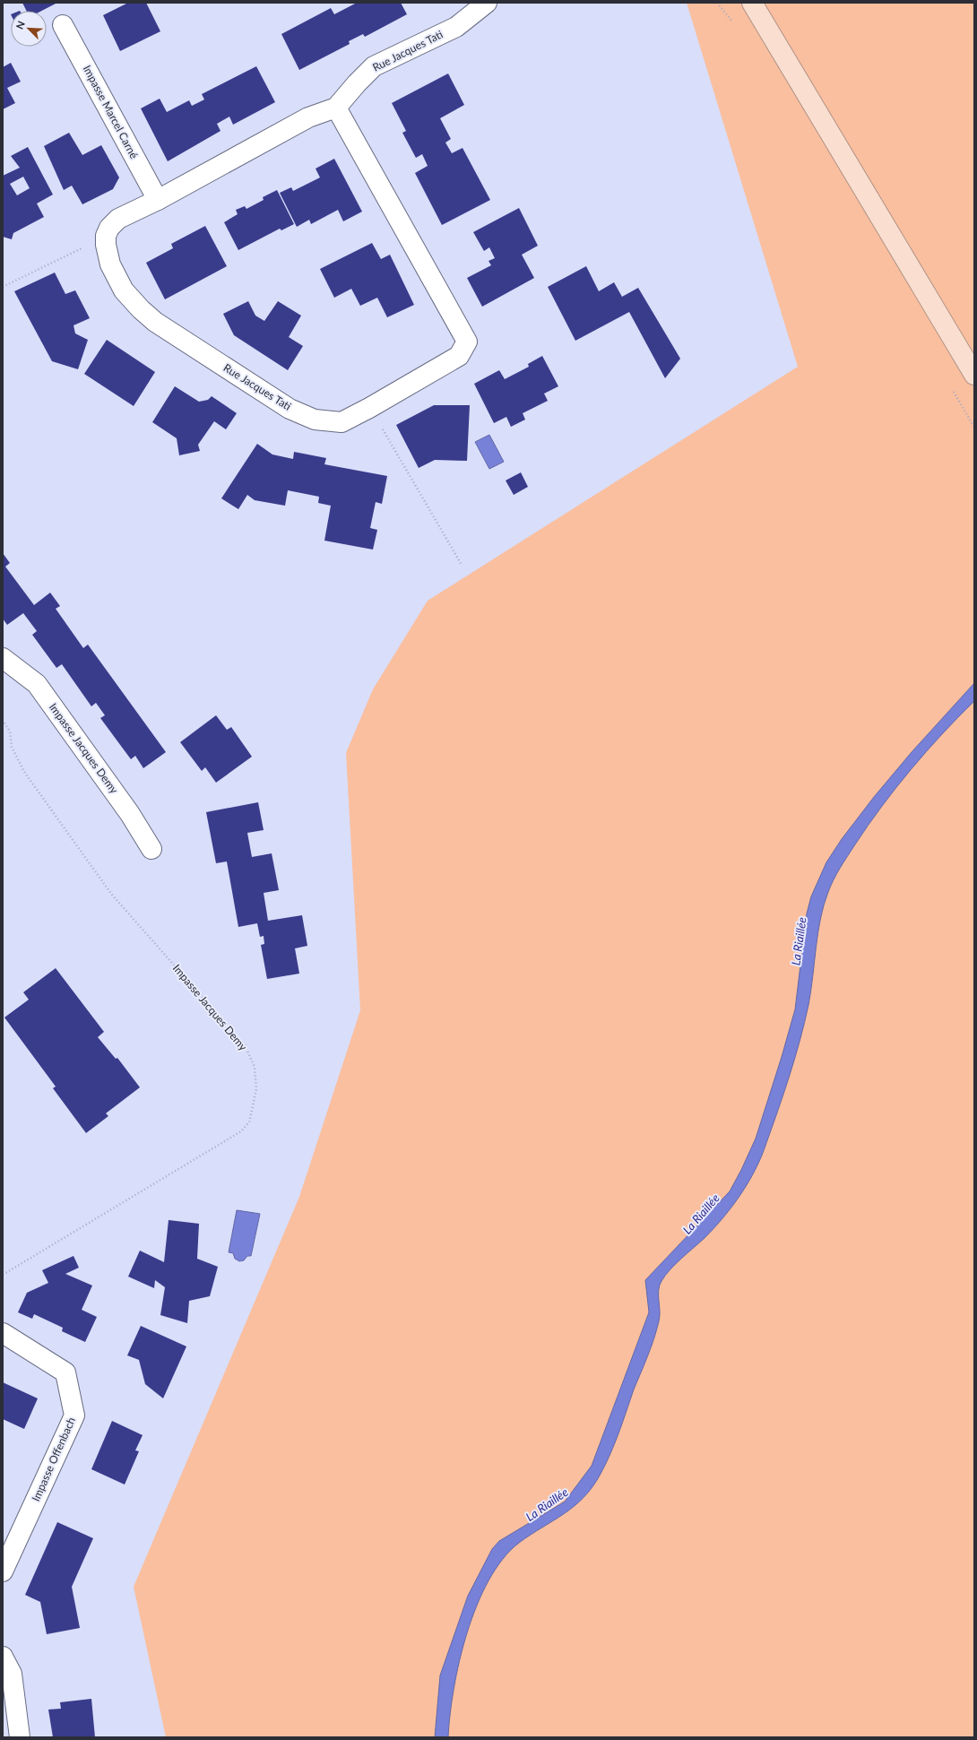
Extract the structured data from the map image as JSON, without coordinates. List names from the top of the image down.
{
  "streets": {
    "street": [
      "Rue Jacques Tati",
      "Impasse Marcel Carné",
      "Impasse Jacques Demy",
      "Impasse Offenbach"
    ]
  },
  "crossings": [
    ["Rue Jacques Tati", "Impasse Marcel Carné"]
  ],
  "water": ["La Riaillée"],
  "north": "top left"
}
